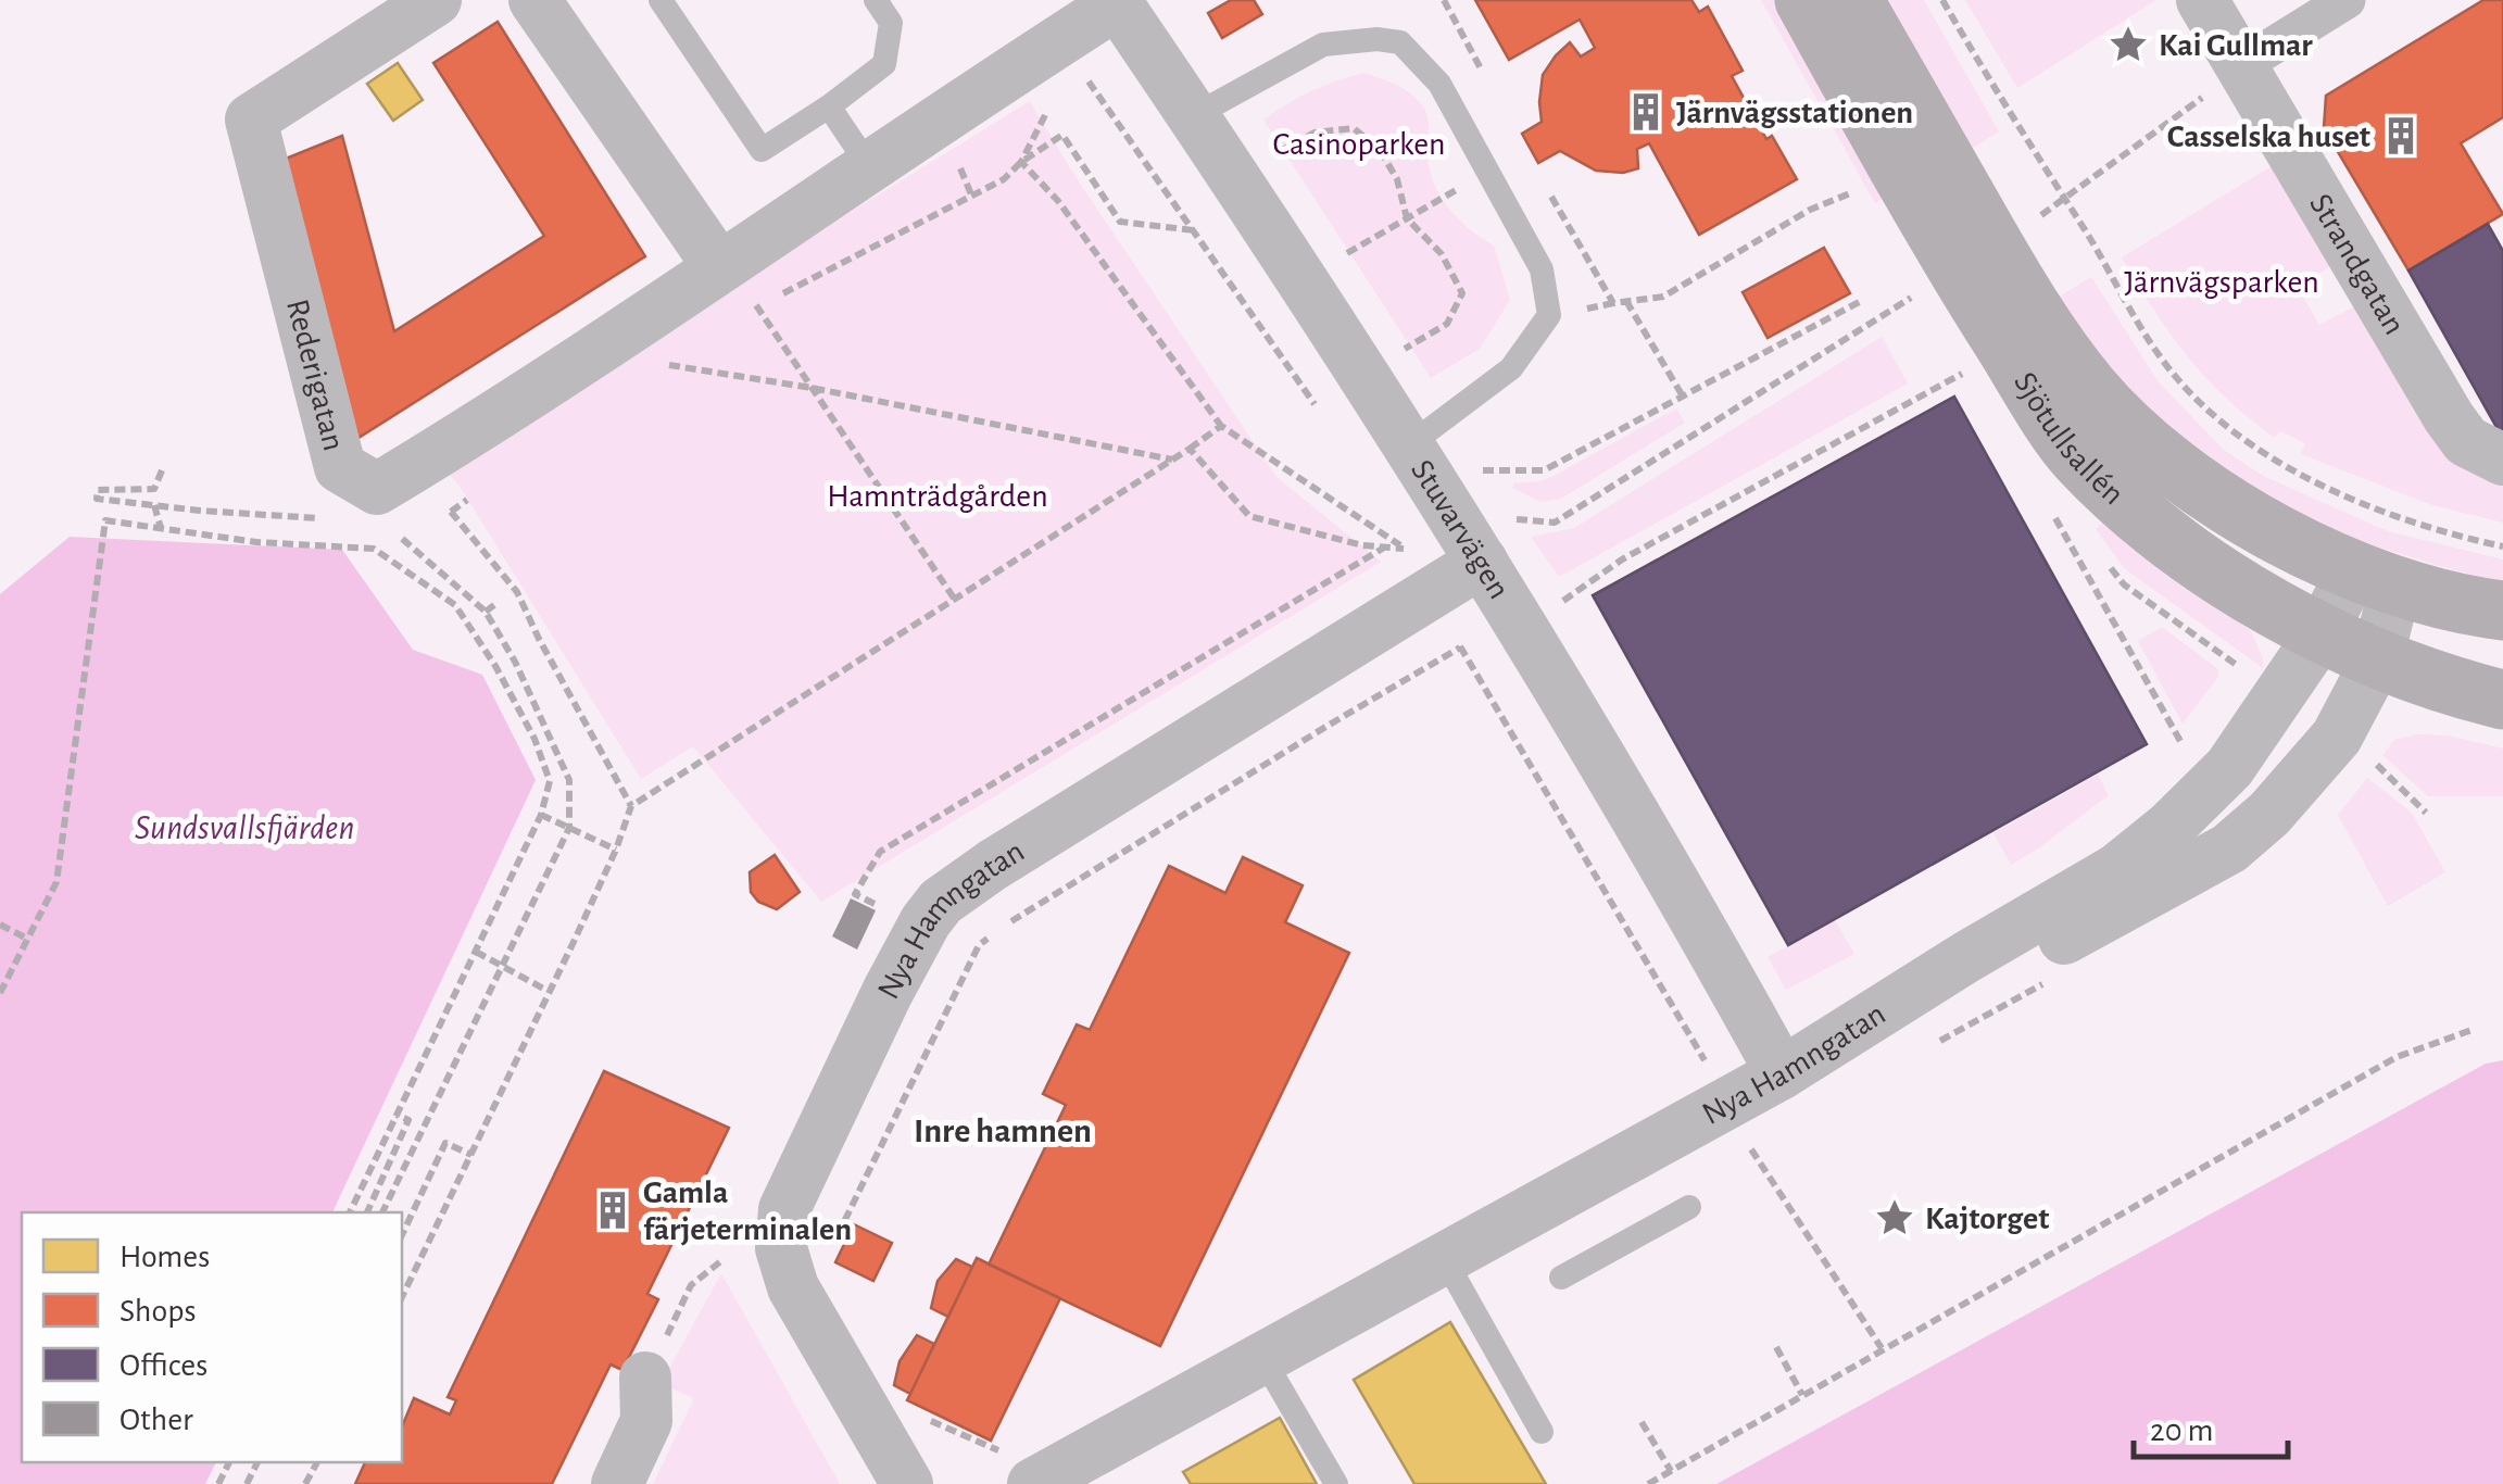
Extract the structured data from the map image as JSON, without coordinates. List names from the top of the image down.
{
  "streets": {
    "main road": ["Sjötullsallén"],
    "street": [
      "Strandgatan",
      "Rederigatan",
      "Stuvarvägen",
      "Nya Hamngatan"
    ]
  },
  "crossings": [
    ["Sjötullsallén", "Nya Hamngatan"],
    ["Stuvarvägen", "Nya Hamngatan"]
  ],
  "districts": ["Inre hamnen"],
  "water": ["Sundsvallsfjärden"],
  "parks": ["Casinoparken", "Järnvägsparken", "Hamnträdgården"],
  "places": {
    "place": ["Kai Gullmar", "Kajtorget"],
    "building": ["Järnvägsstationen", "Casselska huset", "Gamla färjeterminalen"]
  },
  "legend": [
    "Homes",
    "Shops",
    "Offices",
    "Other"
  ],
  "scale_bar": "20 m"
}
